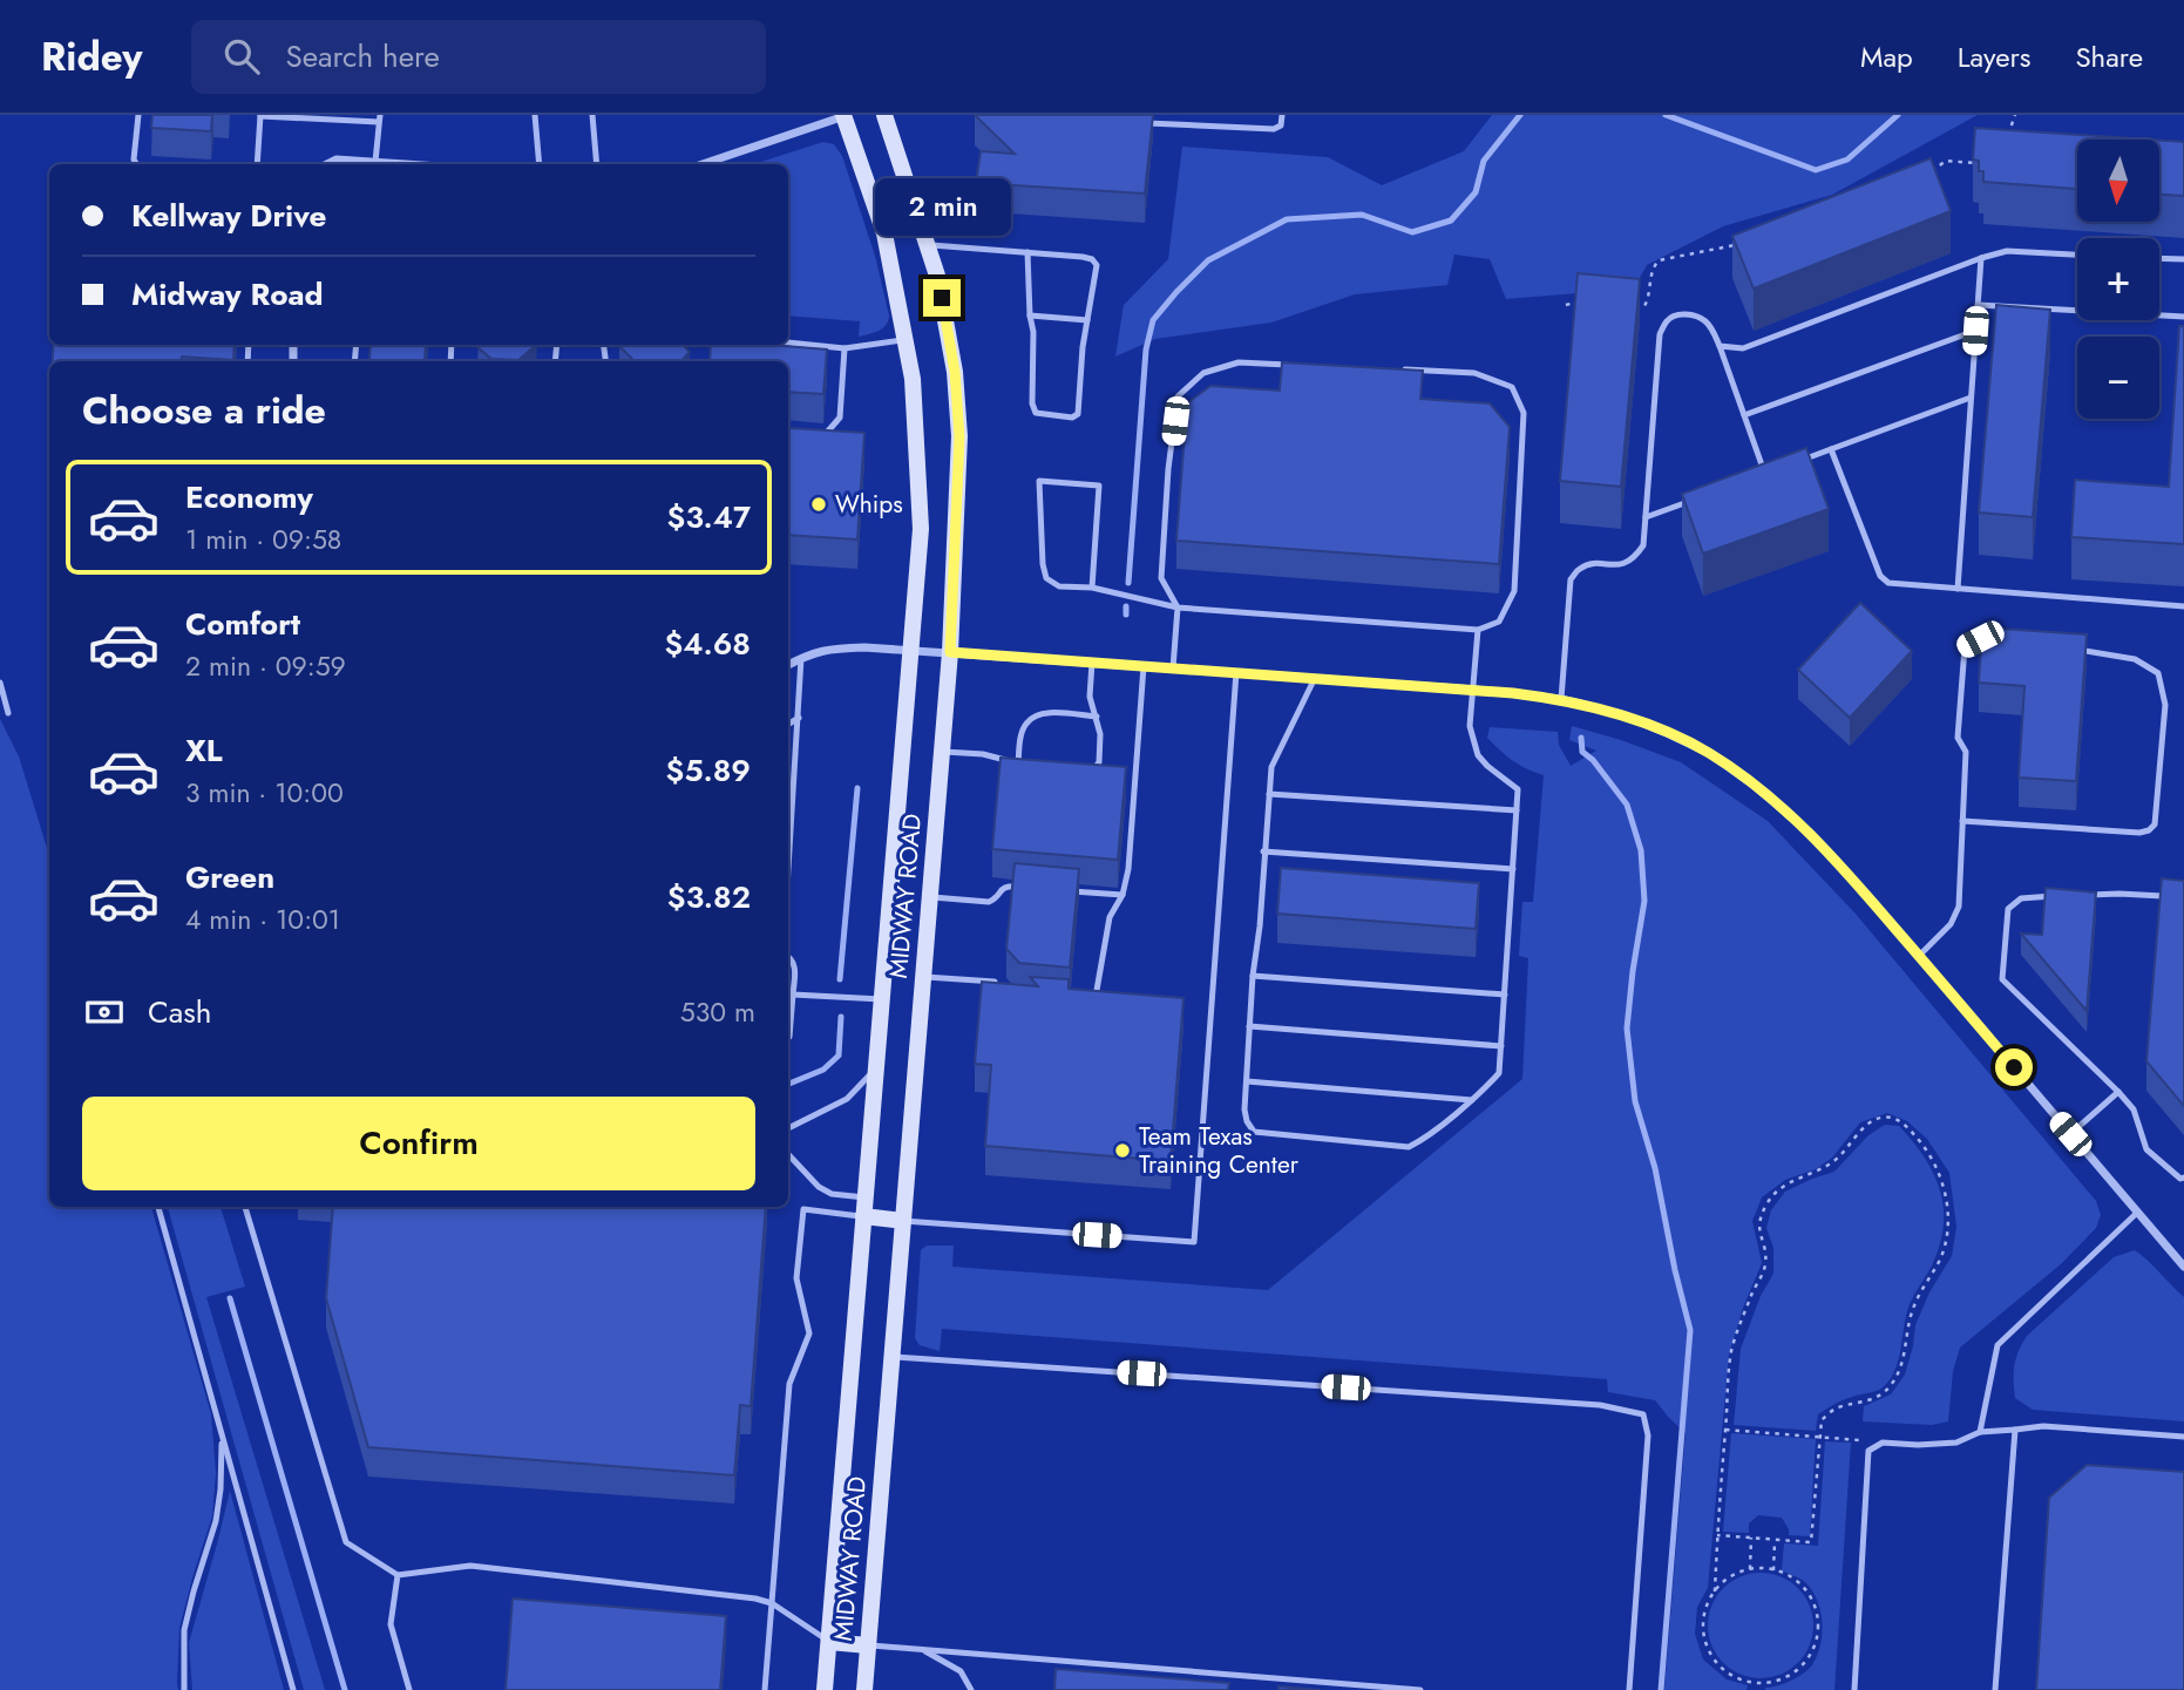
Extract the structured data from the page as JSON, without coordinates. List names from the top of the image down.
{
  "streets": {
    "main road": ["MIDWAY ROAD"]
  },
  "places": ["Whips", "Team Texas Training Center"],
  "north": "bottom",
  "page": {
    "header": "Ridey",
    "search": "Search here",
    "nav": ["Map", "Layers", "Share"],
    "map_buttons": ["+", "−"],
    "banner": ["Kellway Drive", "Midway Road"],
    "bubble": "2 min",
    "heading": "Choose a ride",
    "list": [
      {
        "name": "Economy",
        "note": "1 min · 09:58",
        "value": "$3.47"
      },
      {
        "name": "Comfort",
        "note": "2 min · 09:59",
        "value": "$4.68"
      },
      {
        "name": "XL",
        "note": "3 min · 10:00",
        "value": "$5.89"
      },
      {
        "name": "Green",
        "note": "4 min · 10:01",
        "value": "$3.82"
      }
    ],
    "pay": ["Cash", "530 m"],
    "buttons": "Confirm"
  }
}
